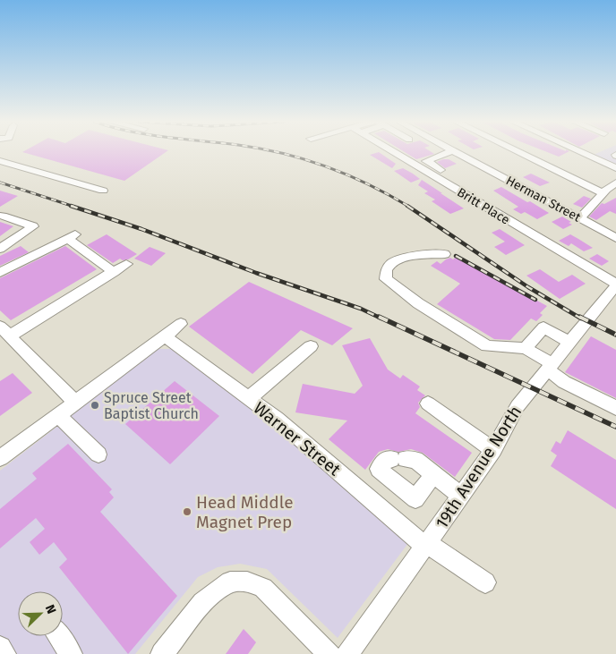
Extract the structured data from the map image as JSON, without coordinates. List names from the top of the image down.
{
  "streets": {
    "street": [
      "Herman Street",
      "Britt Place",
      "Warner Street",
      "19th Avenue North"
    ]
  },
  "crossings": [
    ["Britt Place", "19th Avenue North"],
    ["Warner Street", "19th Avenue North"]
  ],
  "places": ["Spruce Street Baptist Church", "Head Middle Magnet Prep"],
  "north": "top right"
}
